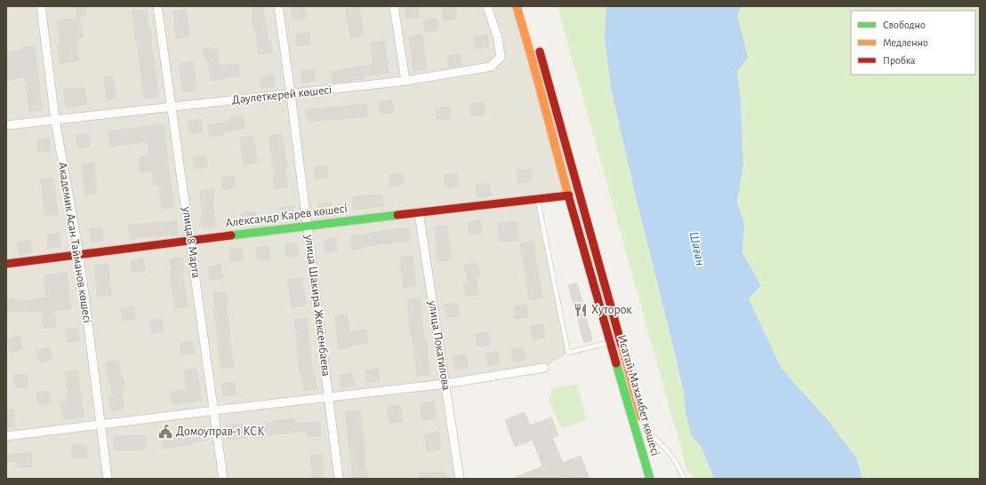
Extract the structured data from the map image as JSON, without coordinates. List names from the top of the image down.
{
  "streets": {
    "main road": ["Александр Карев көшесі", "Исатай-Махамбет көшесі"],
    "street": [
      "Дәулеткерей көшесі",
      "Академик Асан Тайманов көшесі",
      "улица 8 Марта",
      "улица Шакира Жексенбаева",
      "улица Покатилова"
    ]
  },
  "crossings": [
    ["Дәулеткерей көшесі", "Академик Асан Тайманов көшесі"],
    ["Дәулеткерей көшесі", "улица 8 Марта"],
    ["Дәулеткерей көшесі", "улица Шакира Жексенбаева"],
    ["Александр Карев көшесі", "Академик Асан Тайманов көшесі"],
    ["Александр Карев көшесі", "улица 8 Марта"],
    ["Александр Карев көшесі", "улица Шакира Жексенбаева"],
    ["Александр Карев көшесі", "улица Покатилова"],
    ["Александр Карев көшесі", "Исатай-Махамбет көшесі"]
  ],
  "water": ["Шаған"],
  "places": {
    "restaurant": ["Хуторок"],
    "public building": ["Домоуправ-1 КСК"]
  },
  "legend": ["Свободно", "Медленно", "Пробка"]
}
